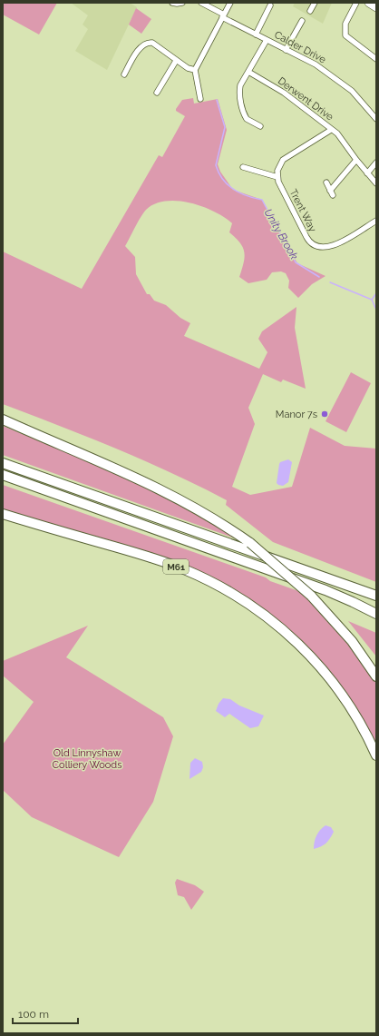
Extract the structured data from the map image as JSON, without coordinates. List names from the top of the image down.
{
  "streets": {
    "highway": ["M61"],
    "street": ["Calder Drive", "Derwent Drive", "Trent Way"]
  },
  "water": ["Unity Brook"],
  "parks": ["Old Linnyshaw Colliery Woods"],
  "places": ["Manor 7s"],
  "scale_bar": "100 m"
}
